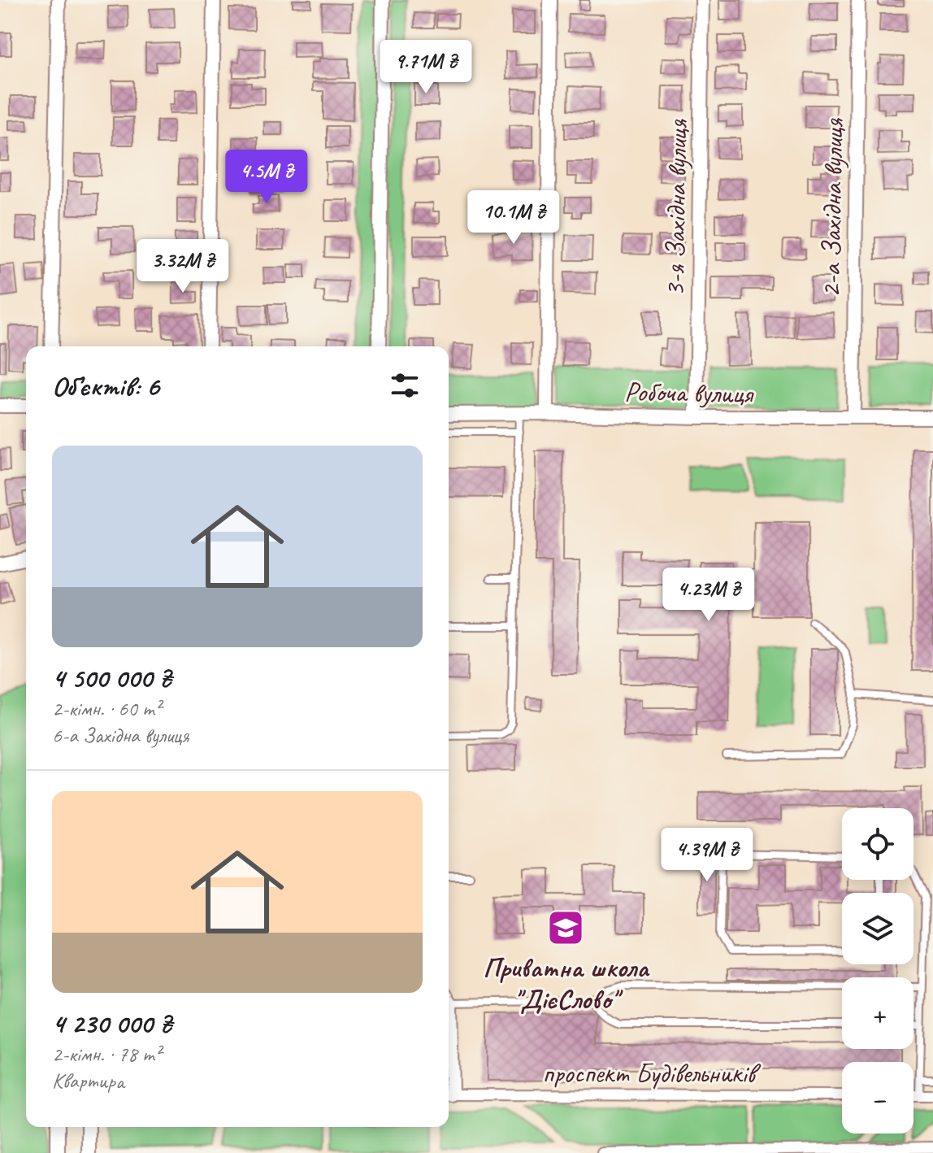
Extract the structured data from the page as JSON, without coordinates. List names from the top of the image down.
{
  "streets": {
    "street": [
      "3-я Західна вулиця",
      "2-а Західна вулиця",
      "Робоча вулиця",
      "проспект Будівельників"
    ]
  },
  "crossings": [
    ["3-я Західна вулиця", "Робоча вулиця"],
    ["2-а Західна вулиця", "Робоча вулиця"]
  ],
  "places": {
    "school or university": ["Приватна школа \"ДієСлово\""]
  },
  "page": {
    "price": [
      "9.71M ₴",
      "4.5M ₴",
      "10.1M ₴",
      "3.32M ₴",
      "4.23M ₴",
      "4.39M ₴"
    ],
    "heading": "Об’єктів: 6",
    "list": [
      {
        "name": "4 500 000 ₴",
        "note": "2-кімн. · 60 m² · 6-а Західна вулиця"
      },
      {
        "name": "4 230 000 ₴",
        "note": "2-кімн. · 78 m² · Квартира"
      }
    ],
    "map_buttons": ["+", "−"]
  }
}
